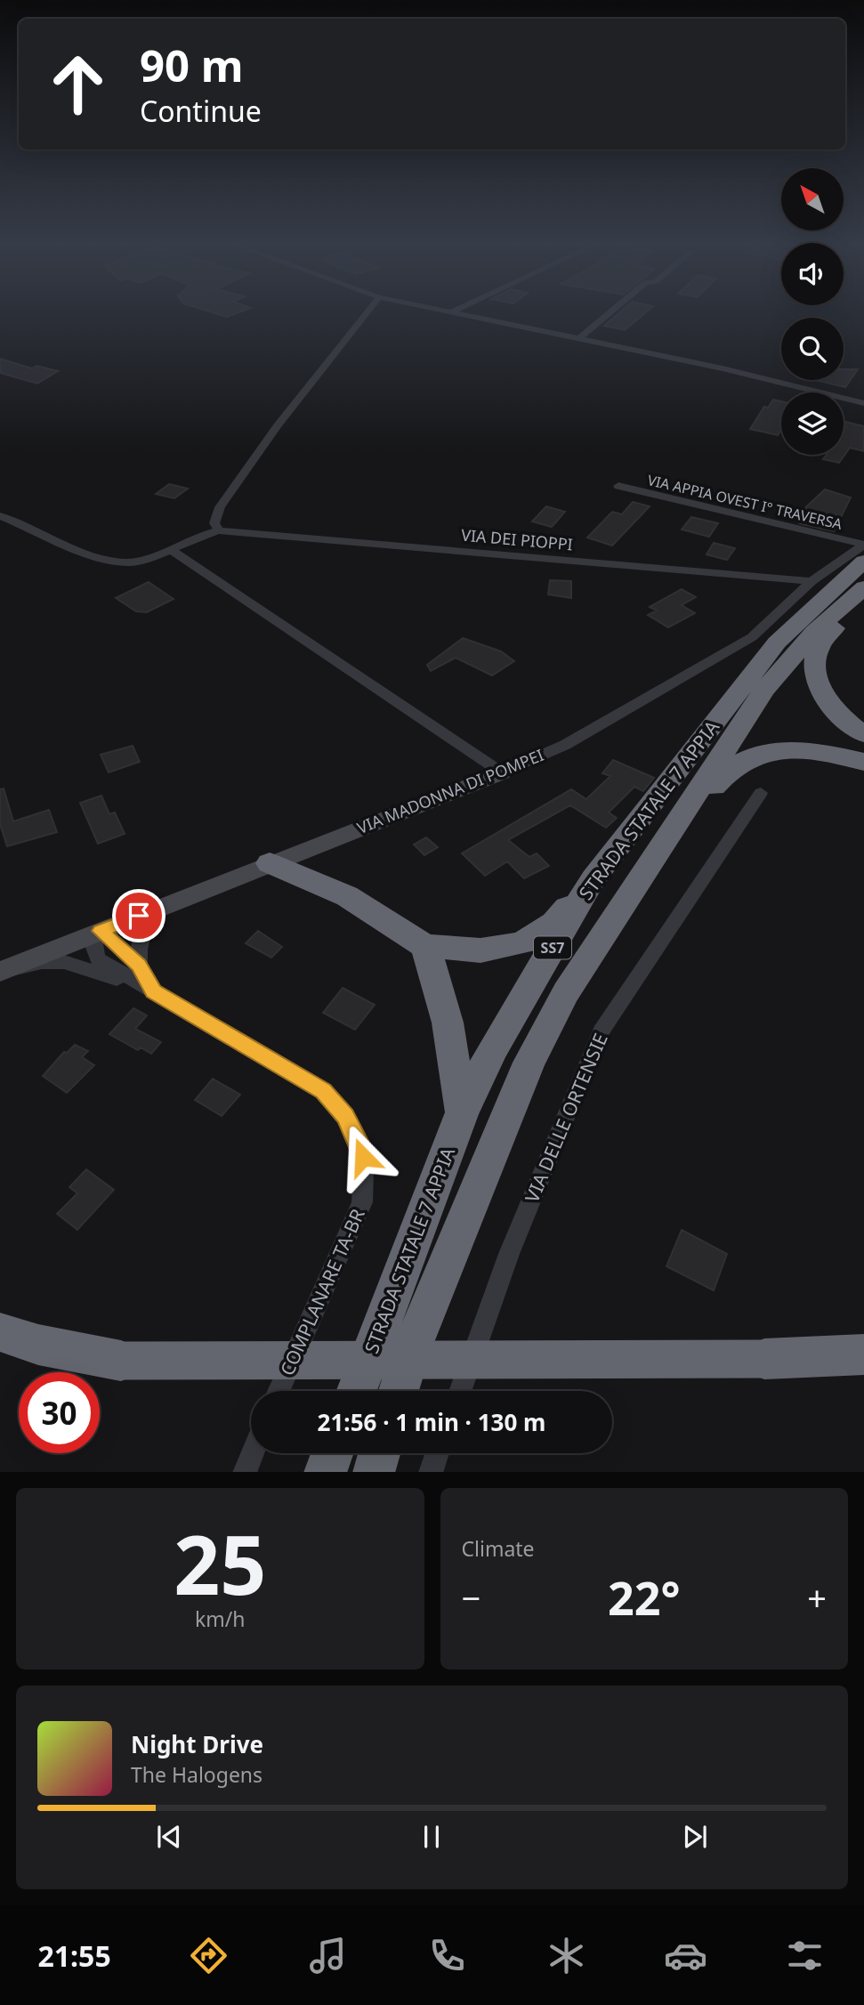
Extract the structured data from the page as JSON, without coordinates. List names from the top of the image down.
{
  "streets": {
    "highway": ["STRADA STATALE 7 APPIA", "SS7"],
    "street": [
      "VIA APPIA OVEST I° TRAVERSA",
      "VIA DEI PIOPPI",
      "VIA MADONNA DI POMPEI",
      "VIA DELLE ORTENSIE",
      "COMPLANARE TA-BR"
    ]
  },
  "crossings": [
    ["VIA APPIA OVEST I° TRAVERSA", "VIA MADONNA DI POMPEI"],
    ["VIA DEI PIOPPI", "VIA MADONNA DI POMPEI"]
  ],
  "north": "top left",
  "page": {
    "turn": ["90 m", "Continue"],
    "limit": "30",
    "trip": "21:56 · 1 min · 130 m",
    "tile": [
      ["25", "km/h"],
      "Climate"
    ],
    "heat": ["−", "22°", "+"],
    "song": ["Night Drive", "The Halogens"],
    "tabs": "21:55"
  }
}
